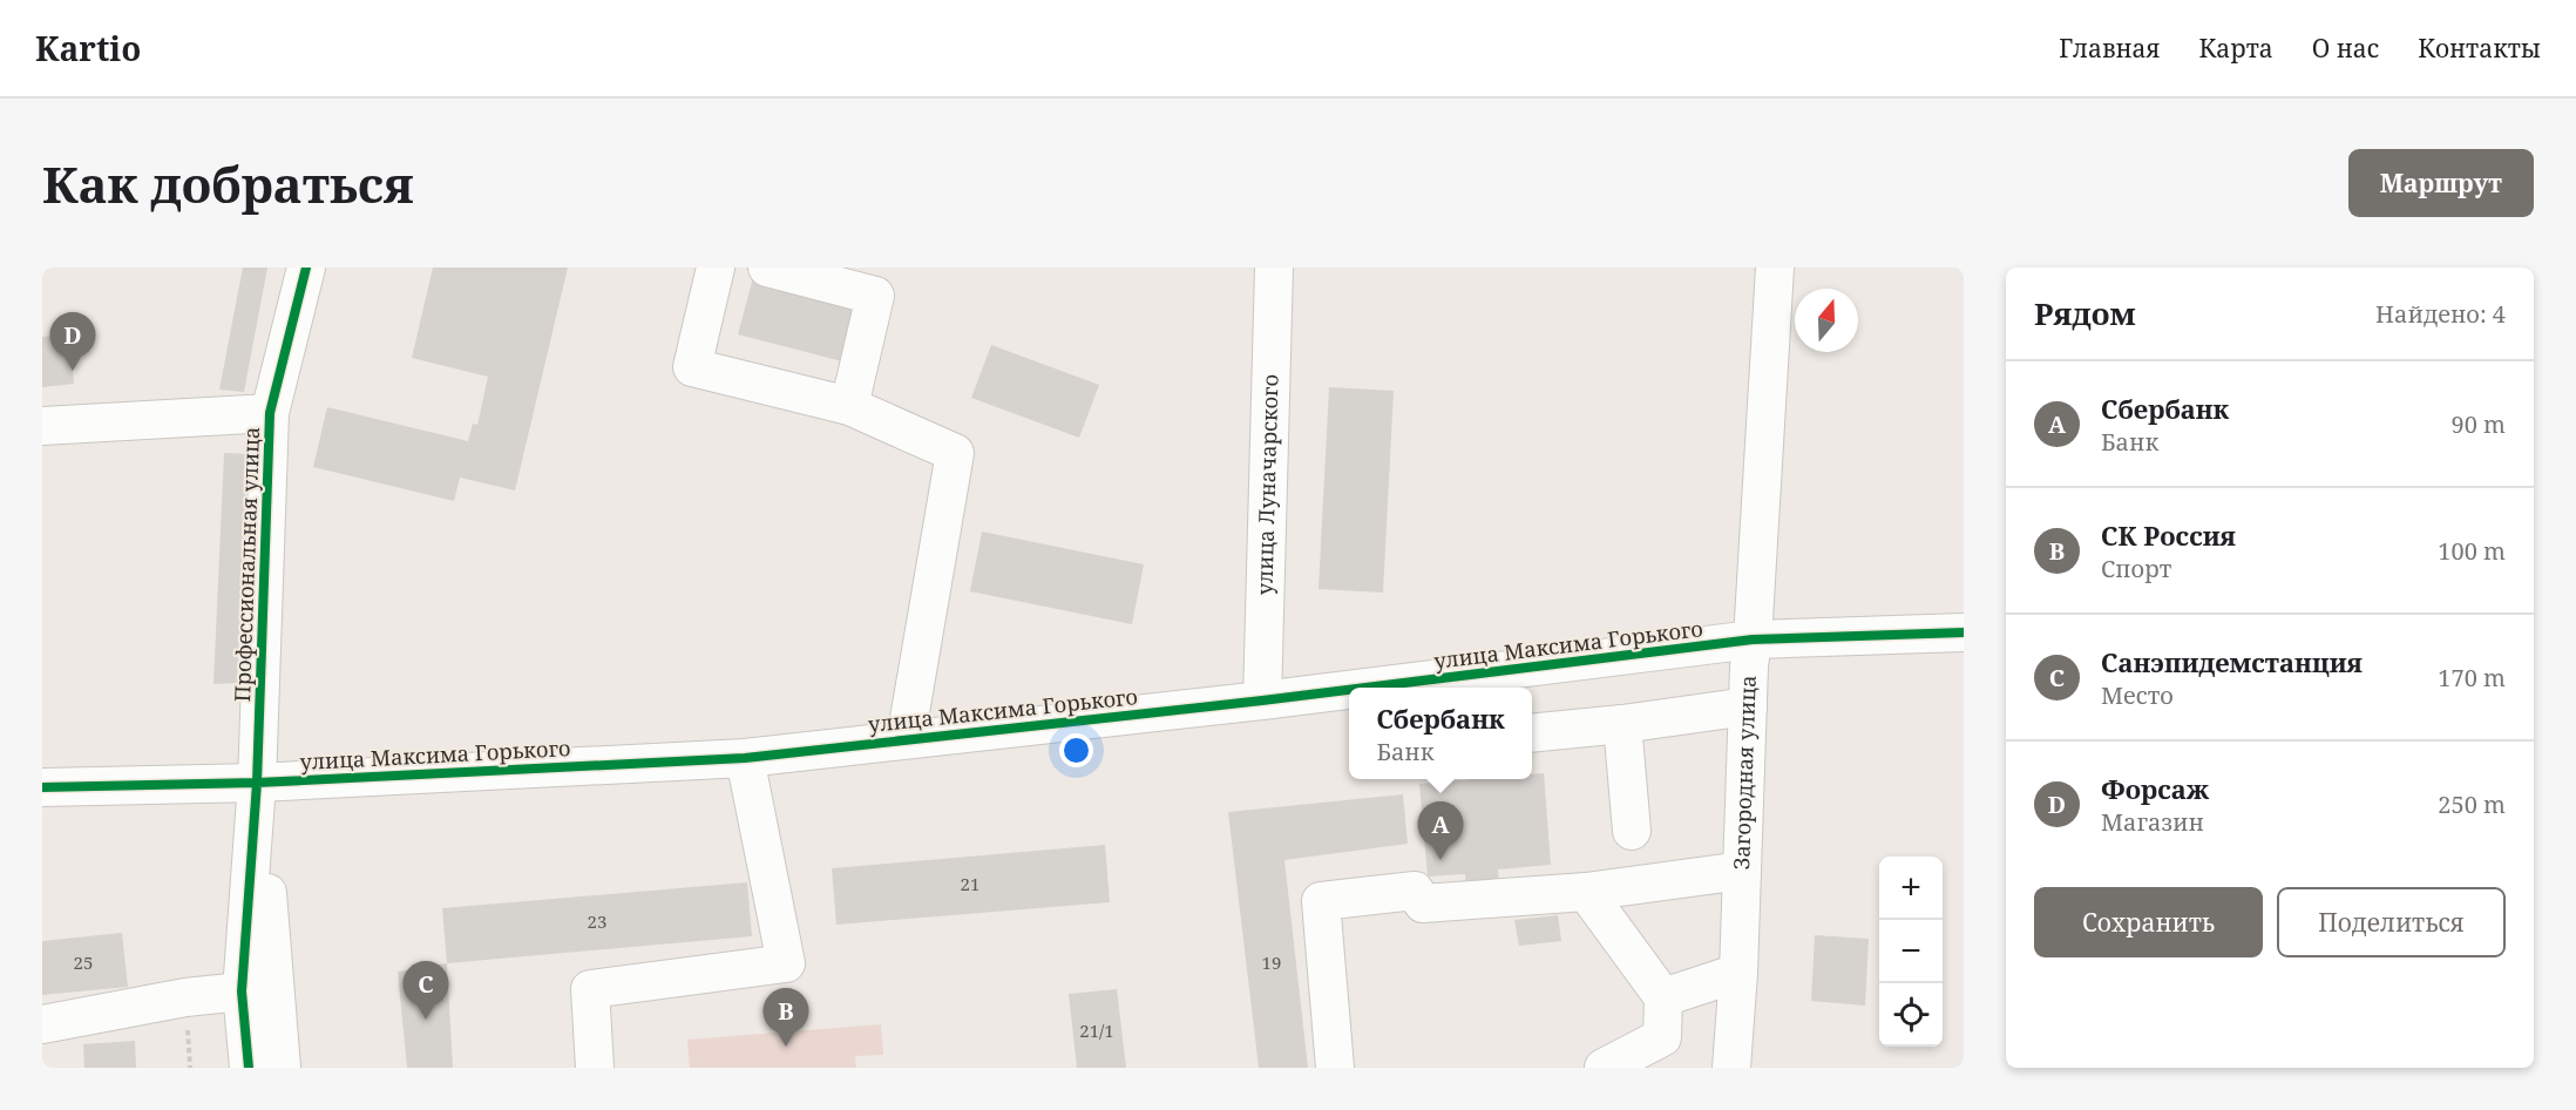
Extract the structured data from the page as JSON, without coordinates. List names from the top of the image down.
{
  "streets": {
    "street": [
      "улица Луначарского",
      "Профессиональная улица",
      "улица Максима Горького",
      "Загородная улица"
    ]
  },
  "crossings": [
    ["улица Луначарского", "улица Максима Горького"],
    ["Профессиональная улица", "улица Максима Горького"],
    ["улица Максима Горького", "Загородная улица"]
  ],
  "house_numbers": [
    "21",
    "23",
    "25",
    "19",
    "21/1"
  ],
  "north": "top",
  "page": {
    "header": "Kartio",
    "nav": [
      "Главная",
      "Карта",
      "О нас",
      "Контакты"
    ],
    "buttons": [
      "Маршрут",
      ["Сохранить", "Поделиться"]
    ],
    "title": "Как добраться",
    "heading": ["Рядом", "Найдено: 4"],
    "pins": [
      "D",
      "A",
      "C",
      "B"
    ],
    "list": [
      {
        "mark": "A",
        "name": "Сбербанк",
        "note": "Банк",
        "value": "90 m"
      },
      {
        "mark": "B",
        "name": "СК Россия",
        "note": "Спорт",
        "value": "100 m"
      },
      {
        "mark": "C",
        "name": "Санэпидемстанция",
        "note": "Место",
        "value": "170 m"
      },
      {
        "mark": "D",
        "name": "Форсаж",
        "note": "Магазин",
        "value": "250 m"
      }
    ],
    "popup": ["Сбербанк", "Банк"],
    "map_buttons": ["+", "−"]
  }
}
